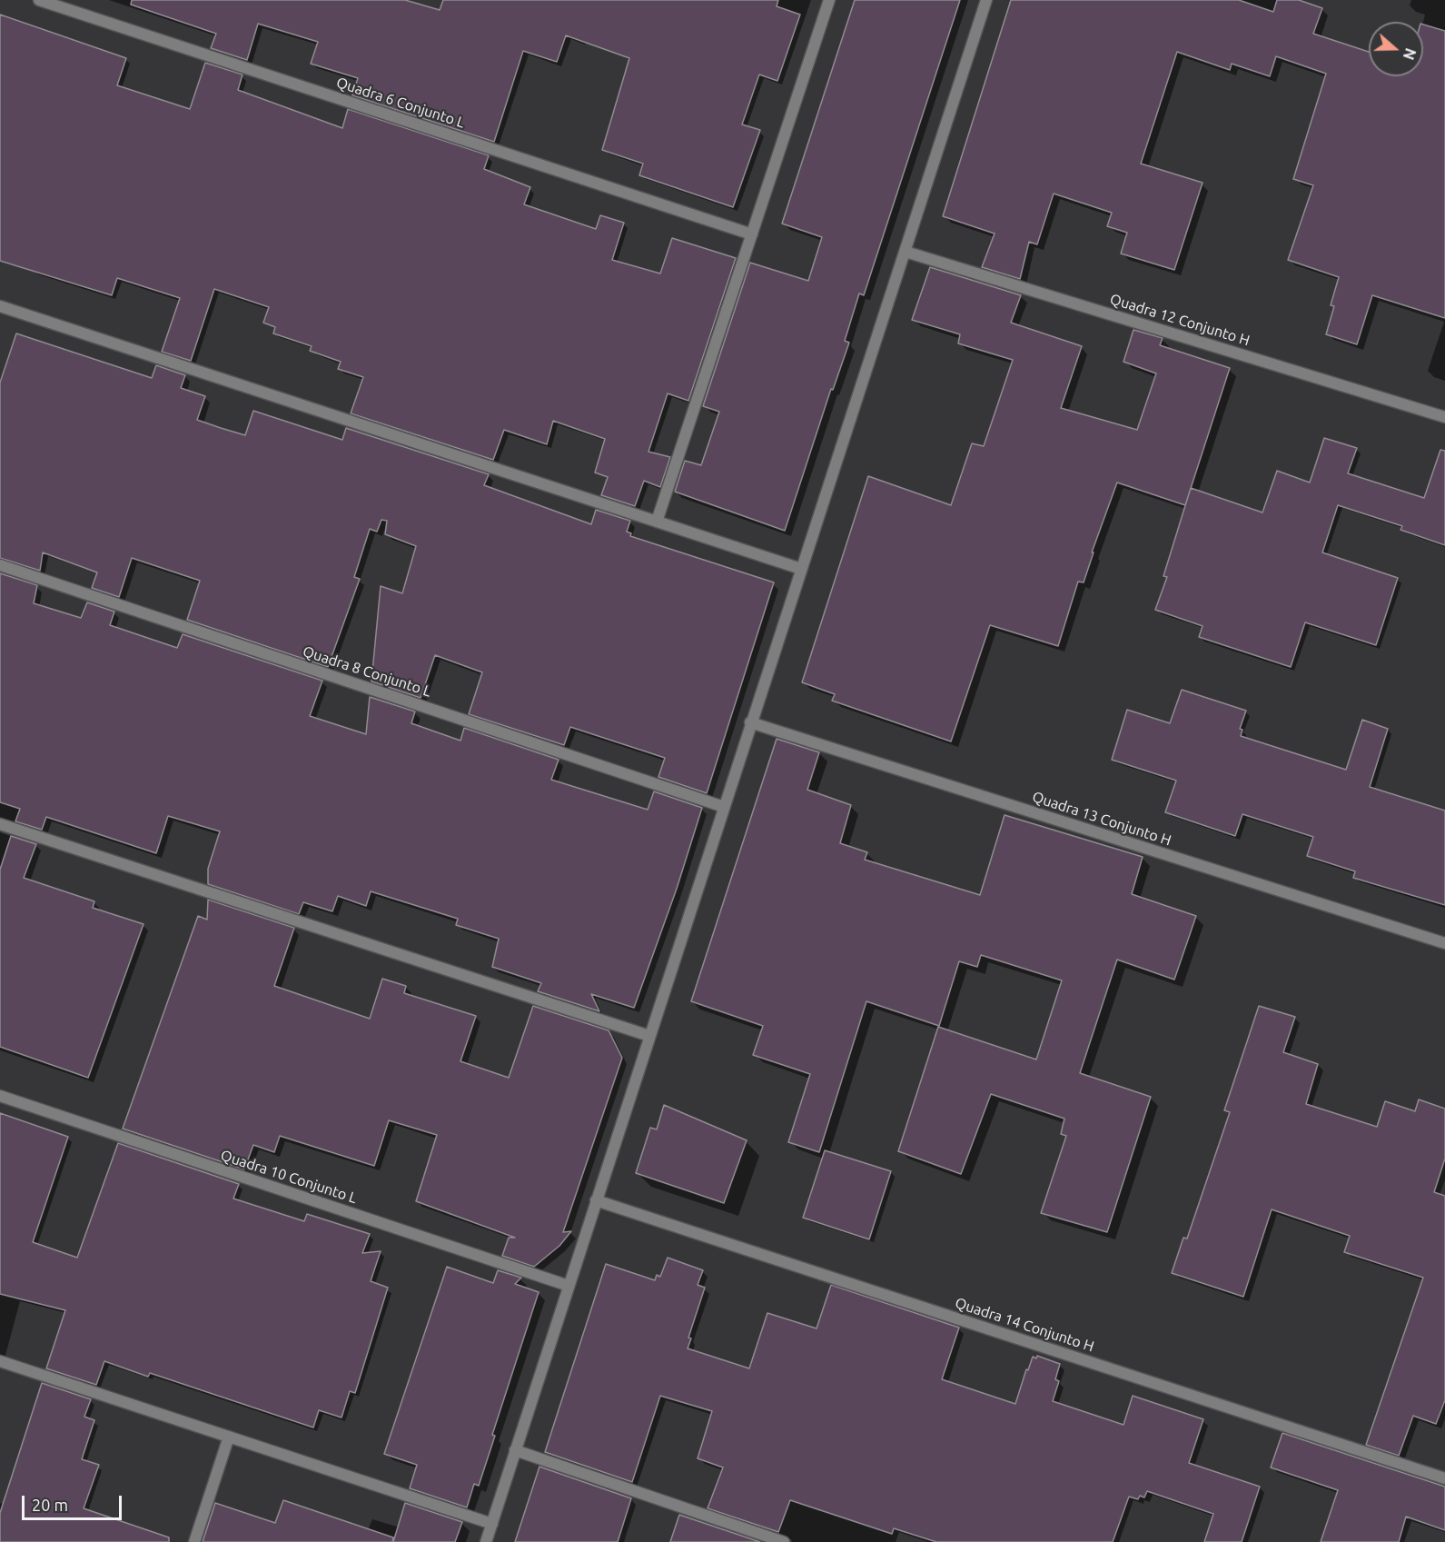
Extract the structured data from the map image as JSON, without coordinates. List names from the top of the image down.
{
  "streets": {
    "street": [
      "Quadra 6 Conjunto L",
      "Quadra 12 Conjunto H",
      "Quadra 8 Conjunto L",
      "Quadra 13 Conjunto H",
      "Quadra 10 Conjunto L",
      "Quadra 14 Conjunto H"
    ]
  },
  "scale_bar": "20 m",
  "north": "right"
}
